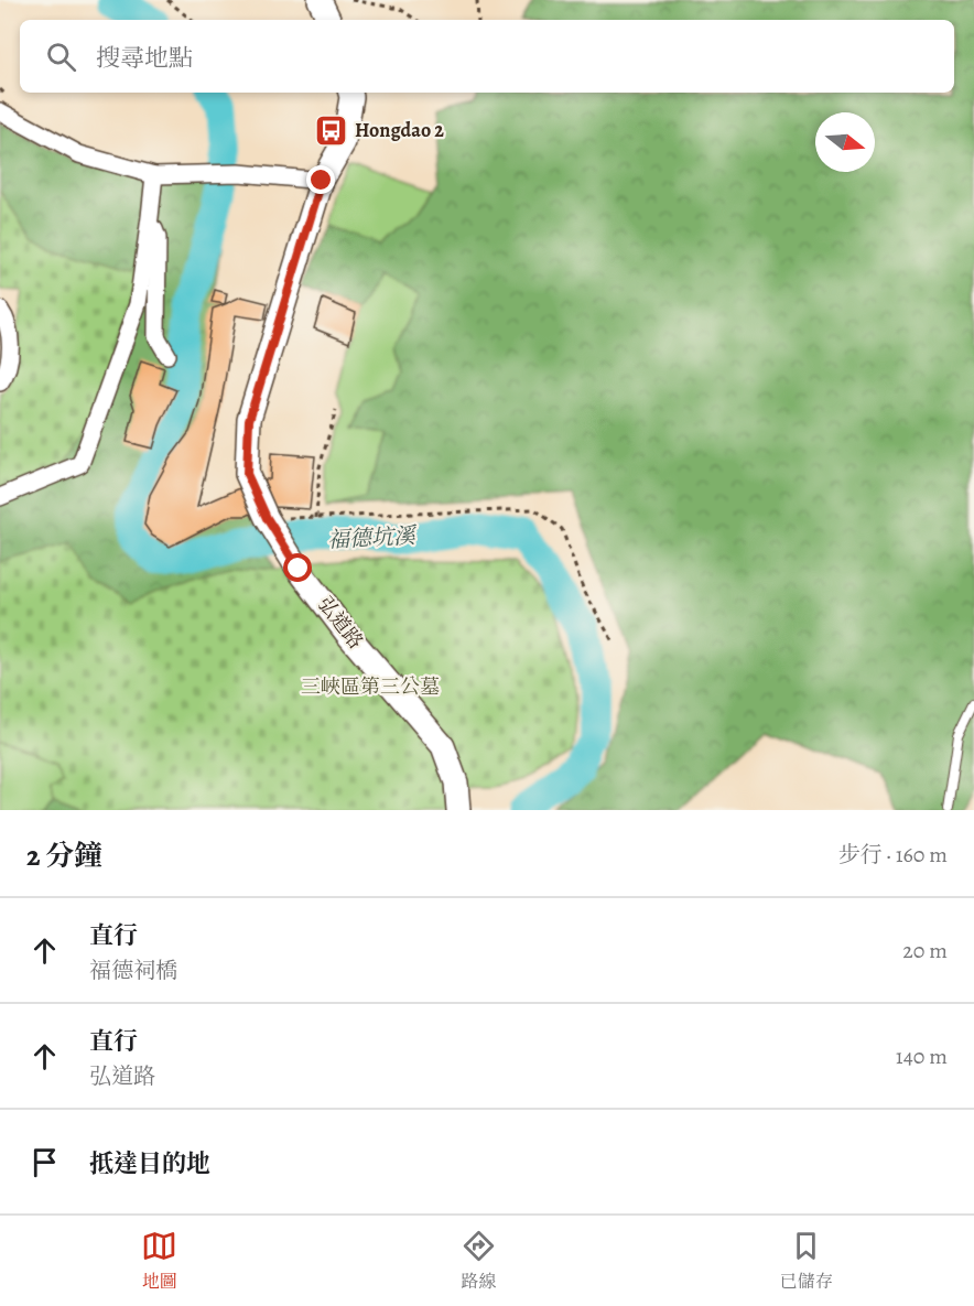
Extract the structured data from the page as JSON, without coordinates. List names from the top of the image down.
{
  "streets": {
    "street": ["弘道路"]
  },
  "water": ["福德坑溪"],
  "parks": ["三峽區第三公墓"],
  "places": {
    "bus stop": ["Hongdao 2"]
  },
  "north": "right",
  "page": {
    "search": "搜尋地點",
    "heading": ["2 分鐘", "步行 · 160 m"],
    "list": [
      ["直行", "福德祠橋", "20 m"],
      ["直行", "弘道路", "140 m"],
      "抵達目的地"
    ],
    "nav": ["地圖", "路線", "已儲存"]
  }
}
